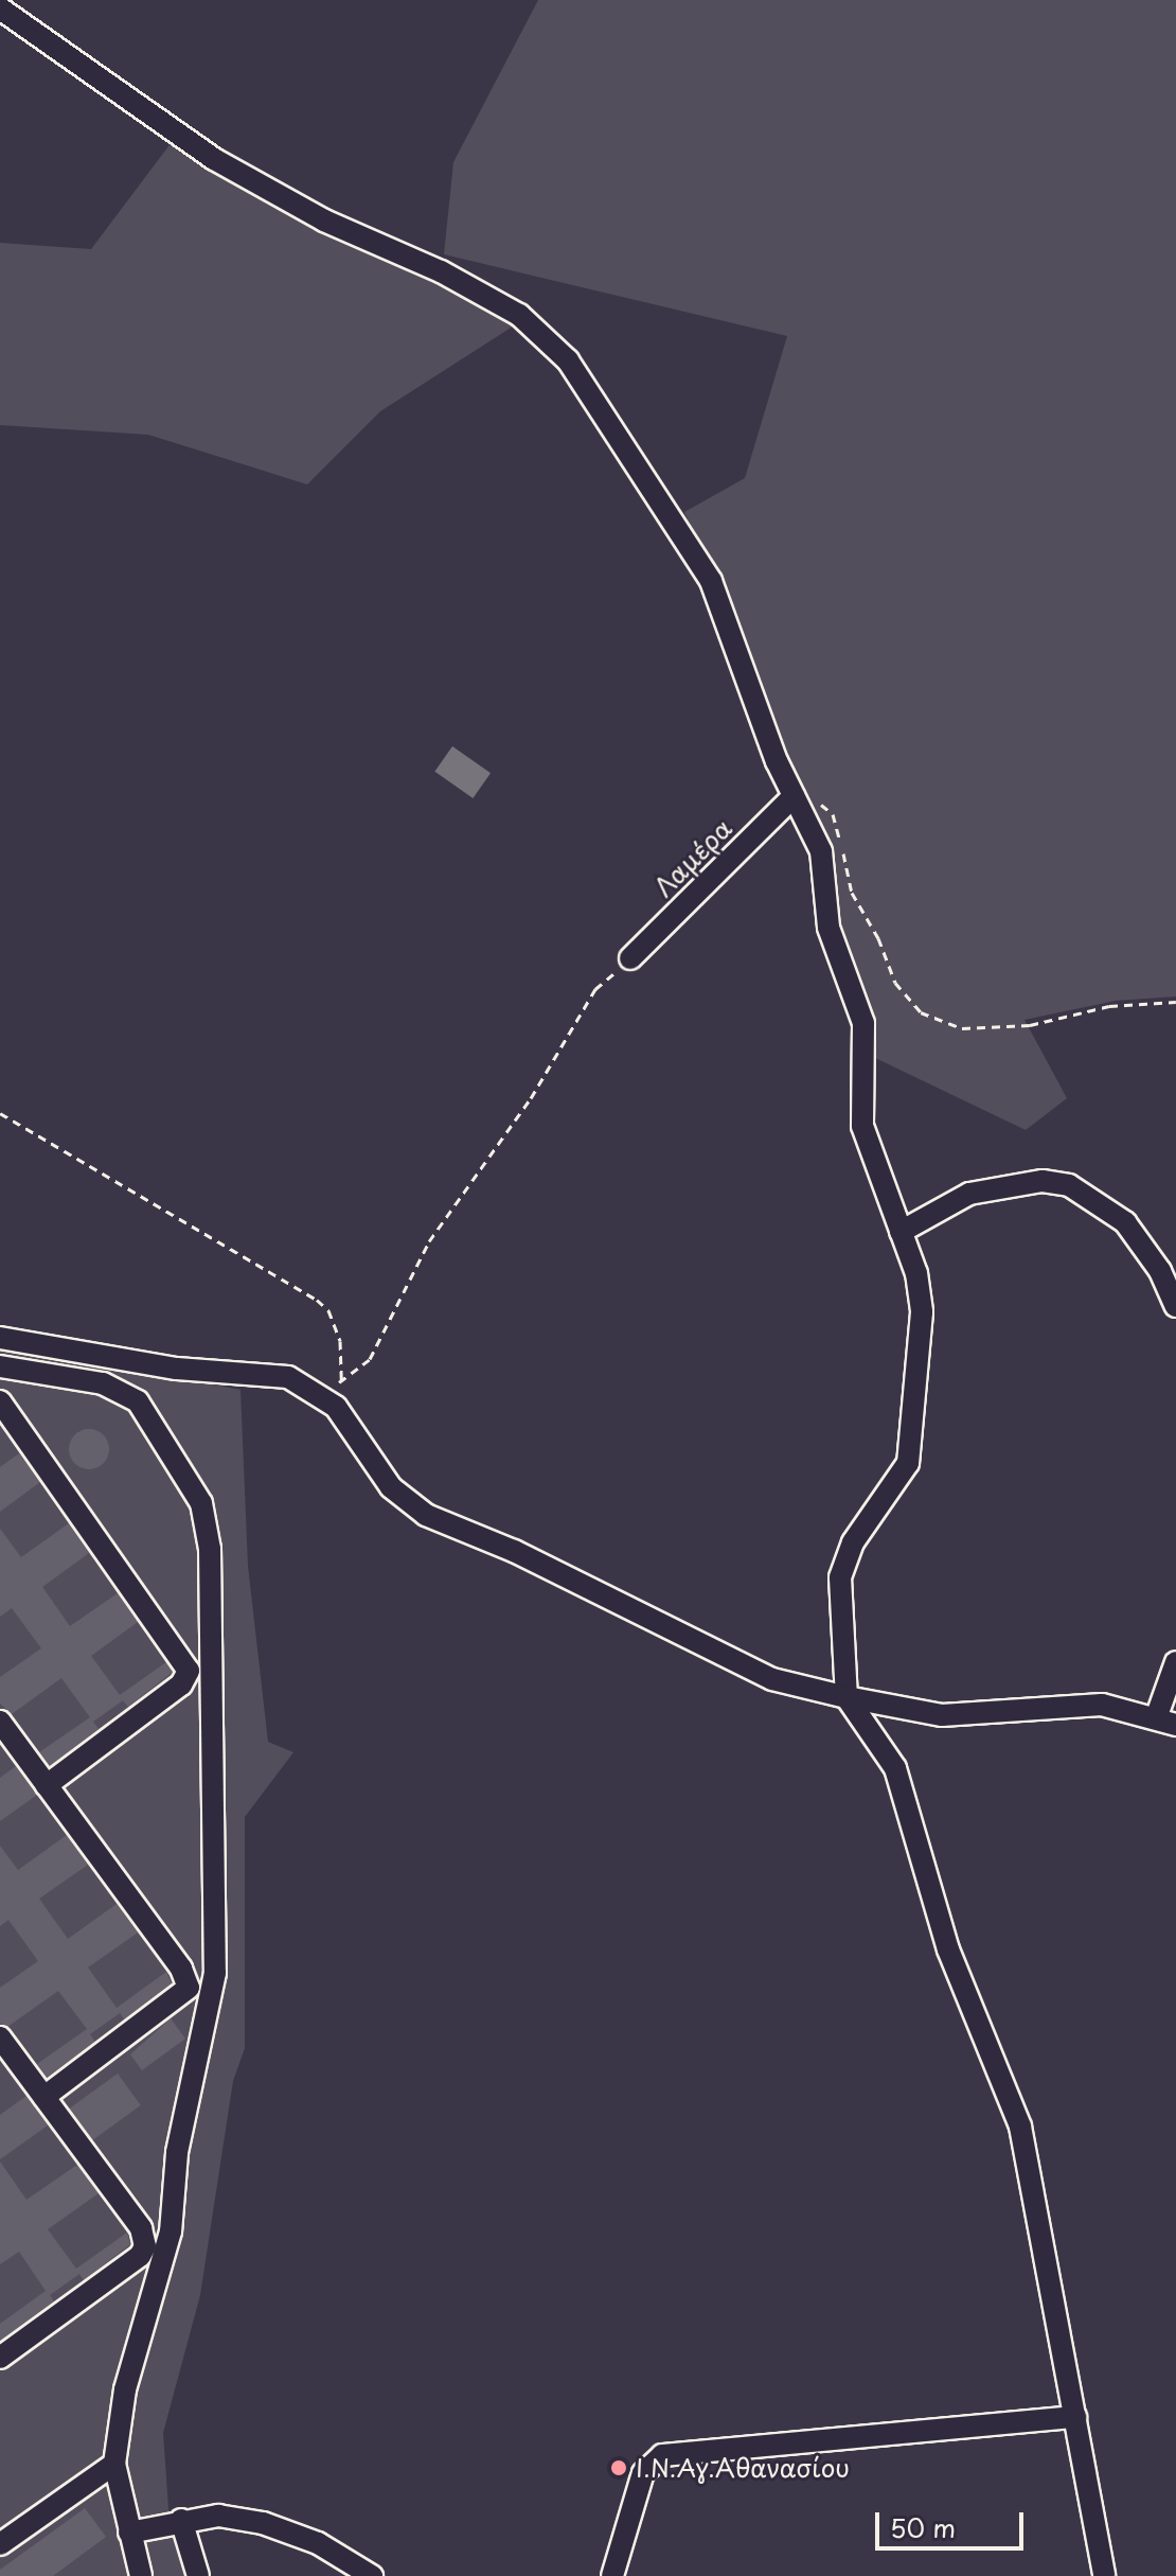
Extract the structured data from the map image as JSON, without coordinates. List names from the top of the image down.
{
  "streets": {
    "street": ["Λαμέρα"]
  },
  "places": ["Ι.Ν.Αγ.Αθανασίου"],
  "scale_bar": "50 m"
}
